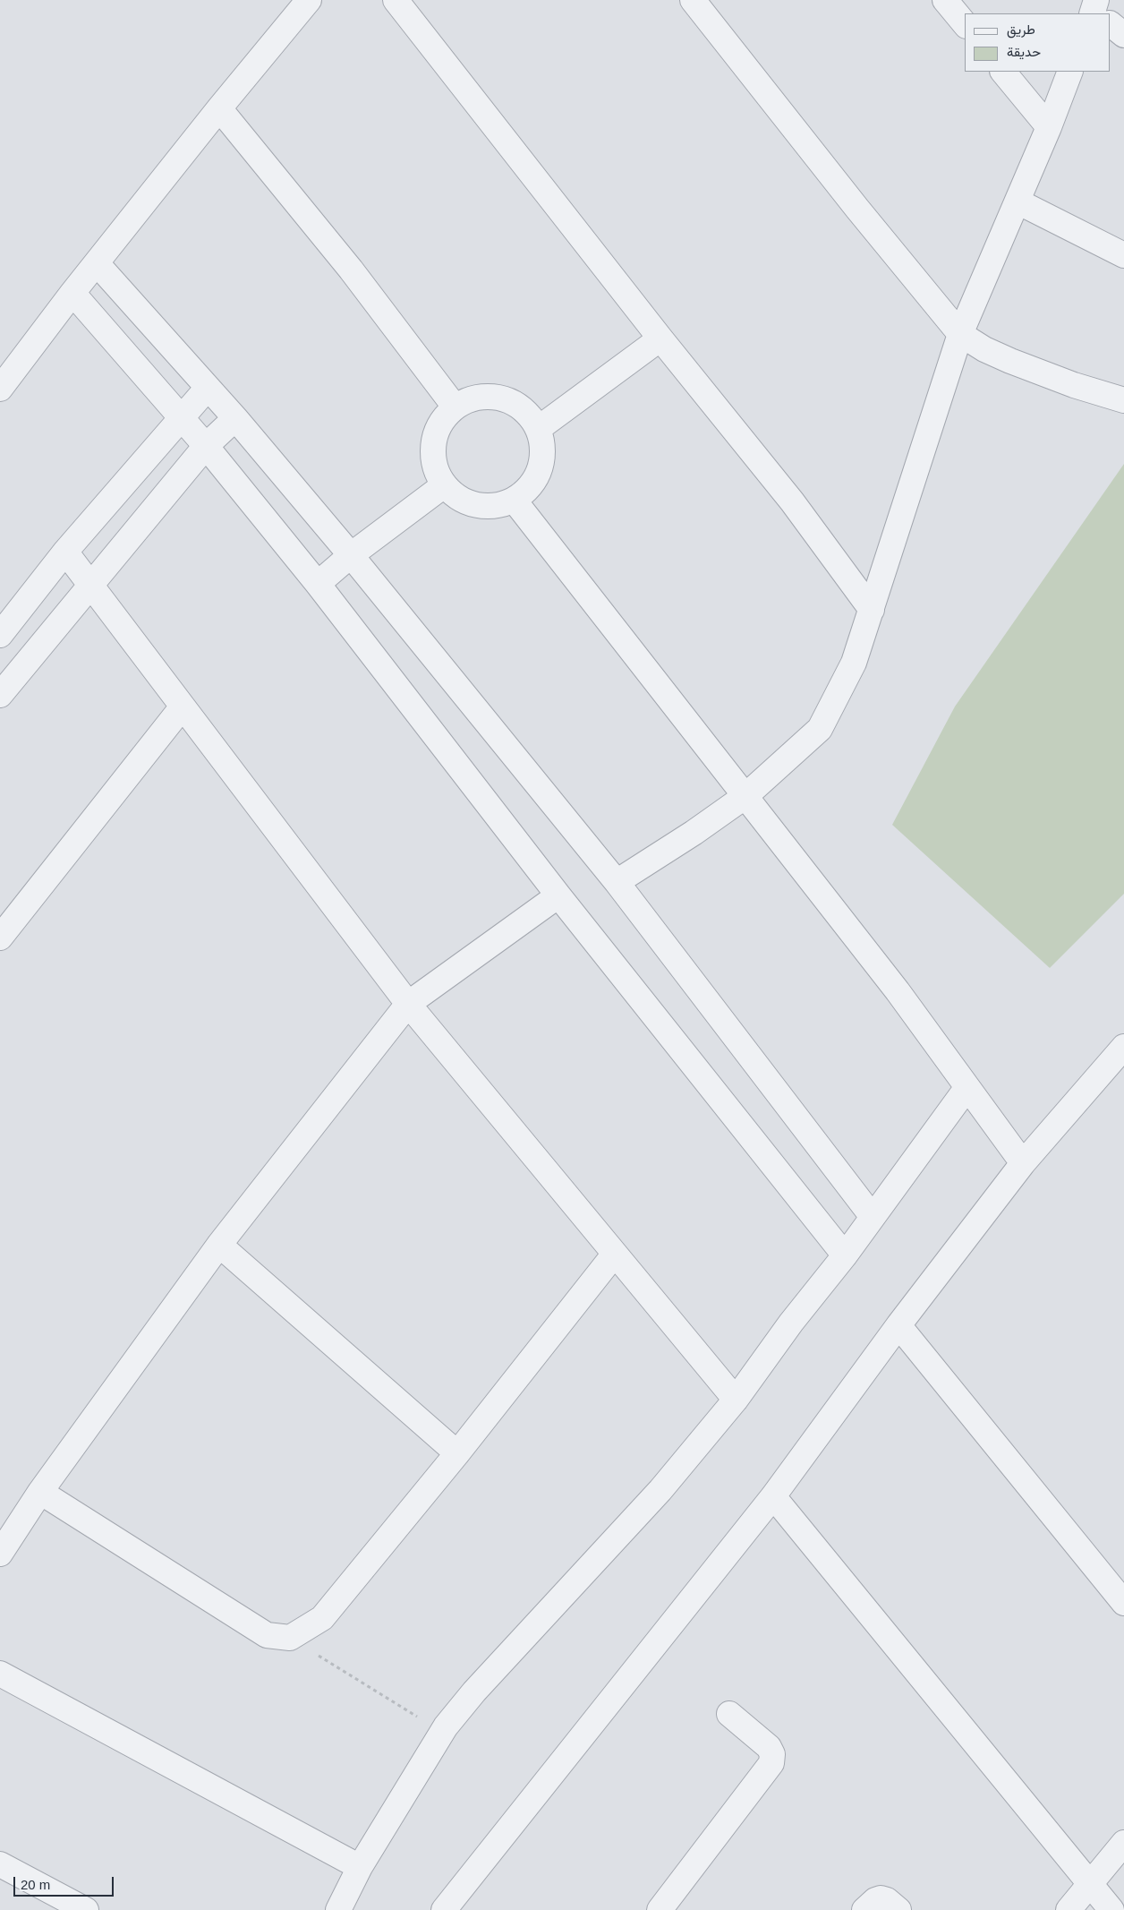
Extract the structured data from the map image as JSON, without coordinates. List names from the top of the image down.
{
  "legend": ["طريق", "حديقة"],
  "scale_bar": "20 m"
}
